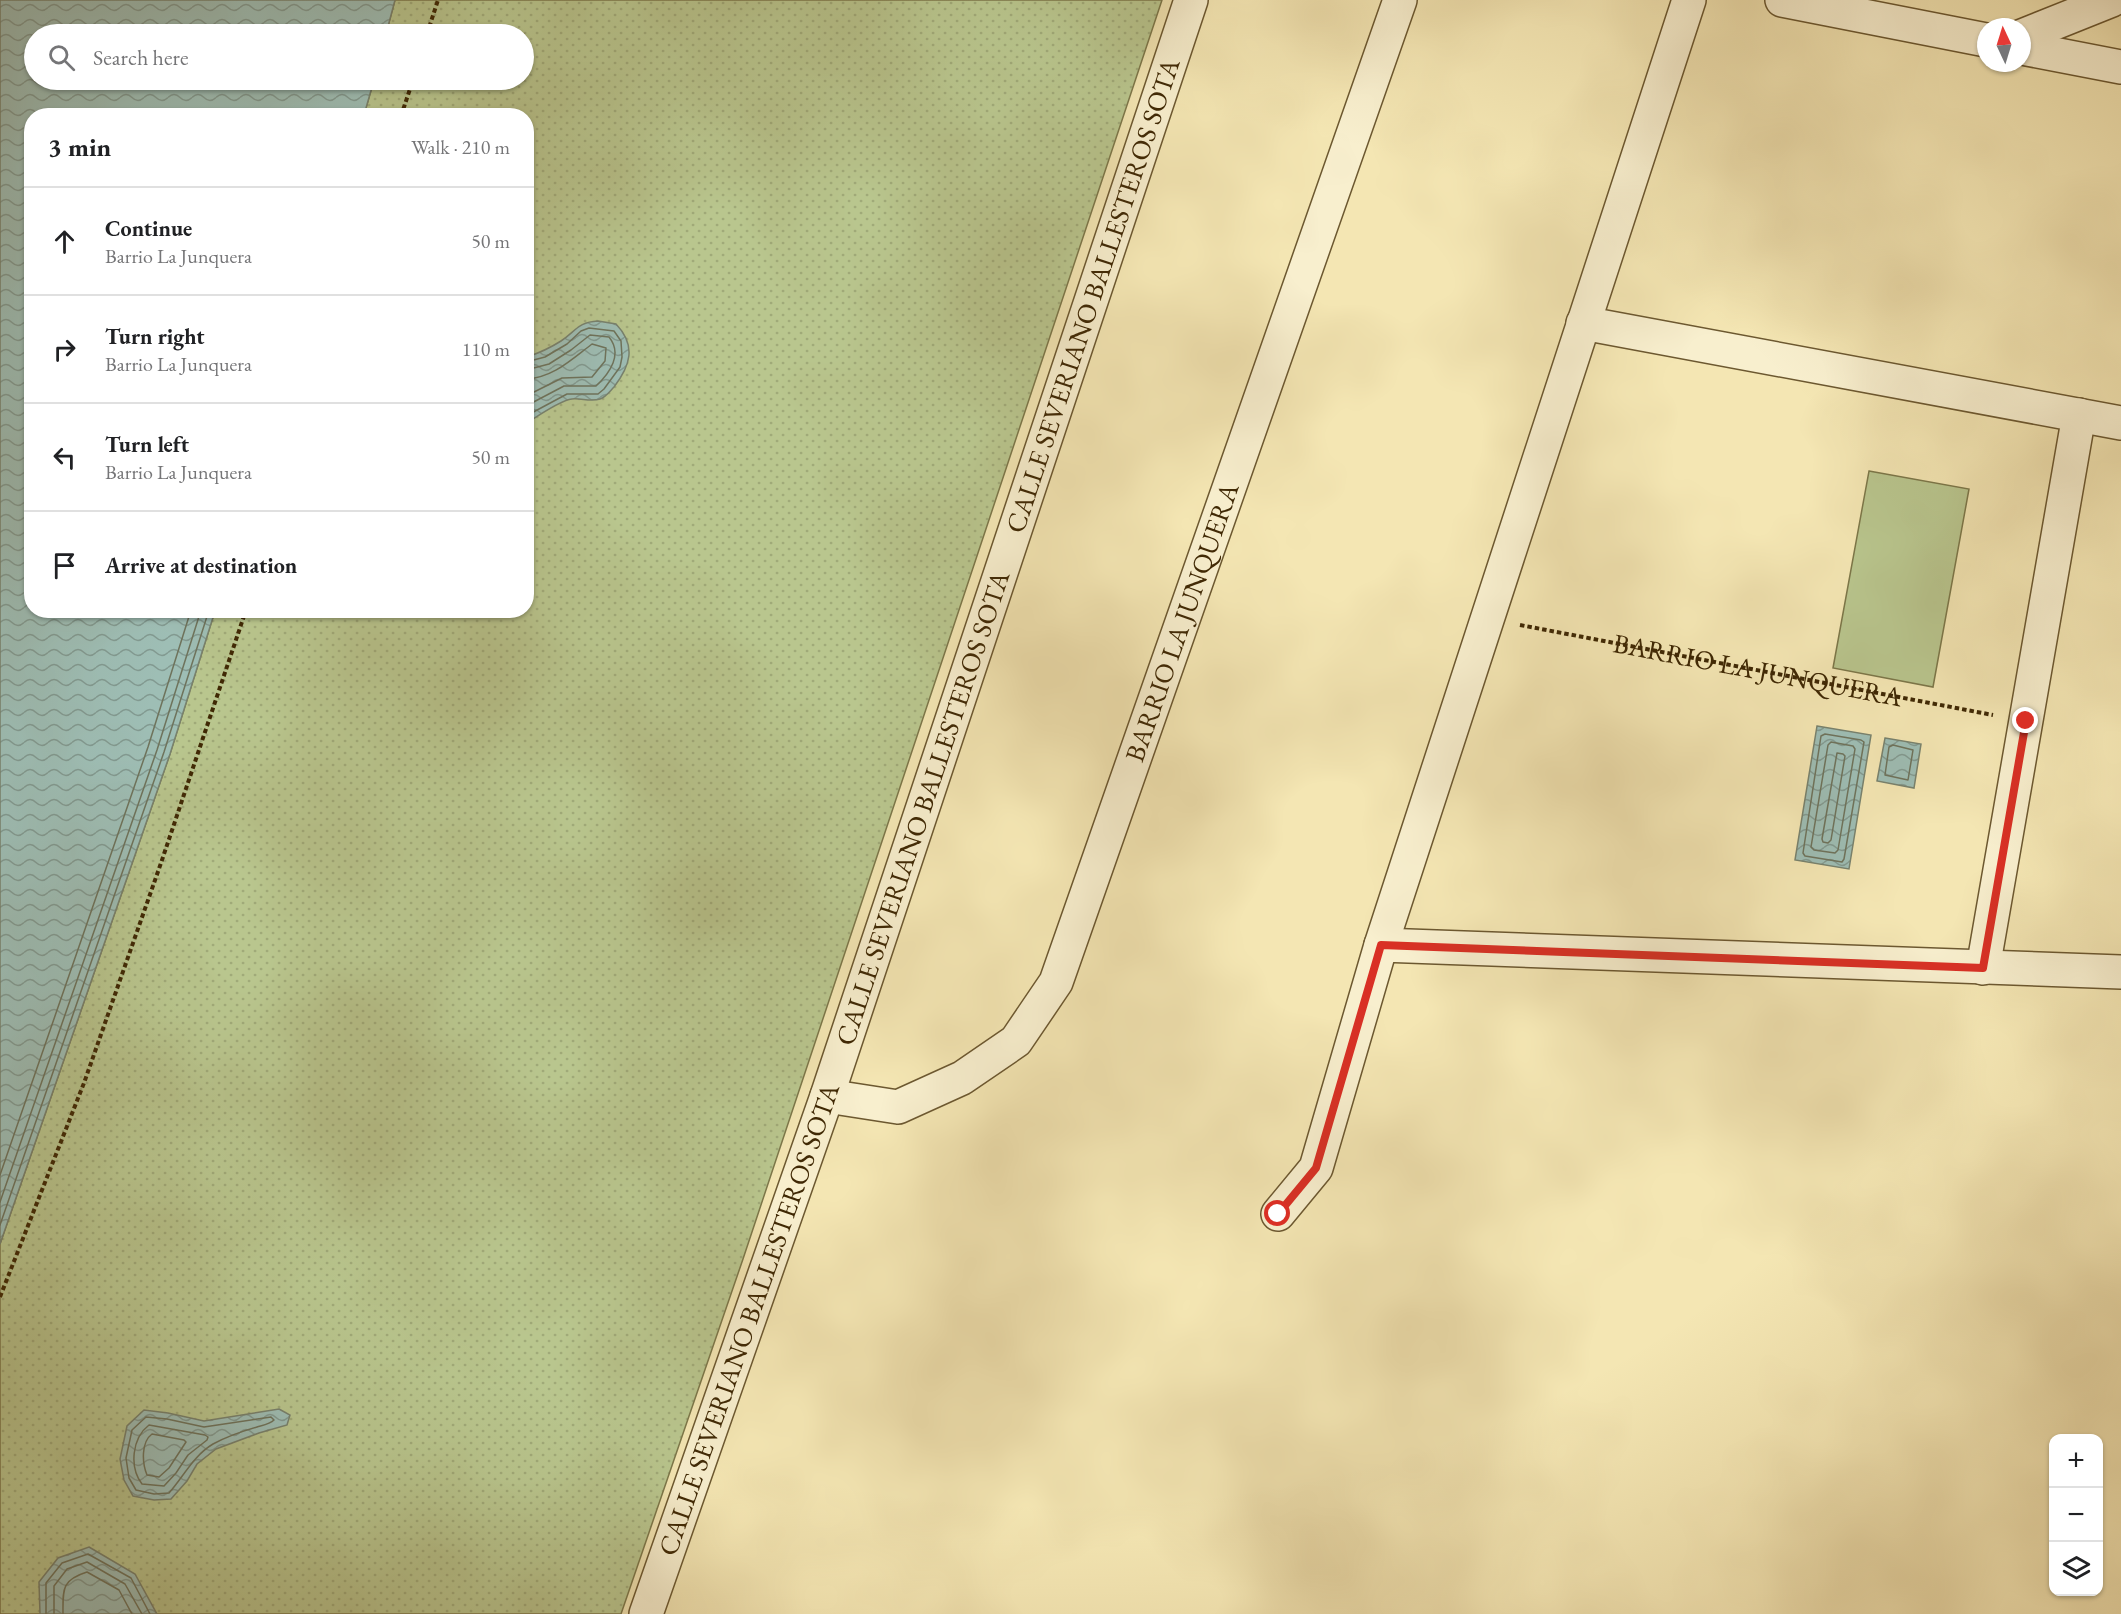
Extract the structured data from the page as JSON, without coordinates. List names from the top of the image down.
{
  "streets": {
    "street": ["CALLE SEVERIANO BALLESTEROS SOTA", "BARRIO LA JUNQUERA"]
  },
  "crossings": [
    ["CALLE SEVERIANO BALLESTEROS SOTA", "BARRIO LA JUNQUERA"]
  ],
  "north": "top",
  "page": {
    "search": "Search here",
    "heading": ["3 min", "Walk · 210 m"],
    "list": [
      ["Continue", "Barrio La Junquera", "50 m"],
      ["Turn right", "Barrio La Junquera", "110 m"],
      ["Turn left", "Barrio La Junquera", "50 m"],
      "Arrive at destination"
    ],
    "map_buttons": ["+", "−"]
  }
}
